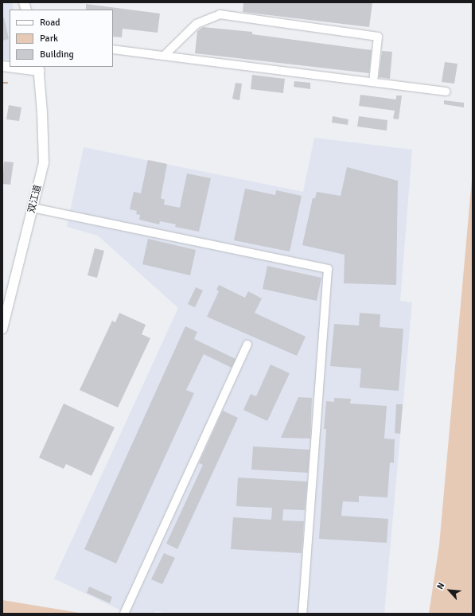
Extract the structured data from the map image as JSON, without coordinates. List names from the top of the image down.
{
  "streets": {
    "main road": ["双江道"]
  },
  "legend": ["Road", "Park", "Building"],
  "north": "top left"
}
